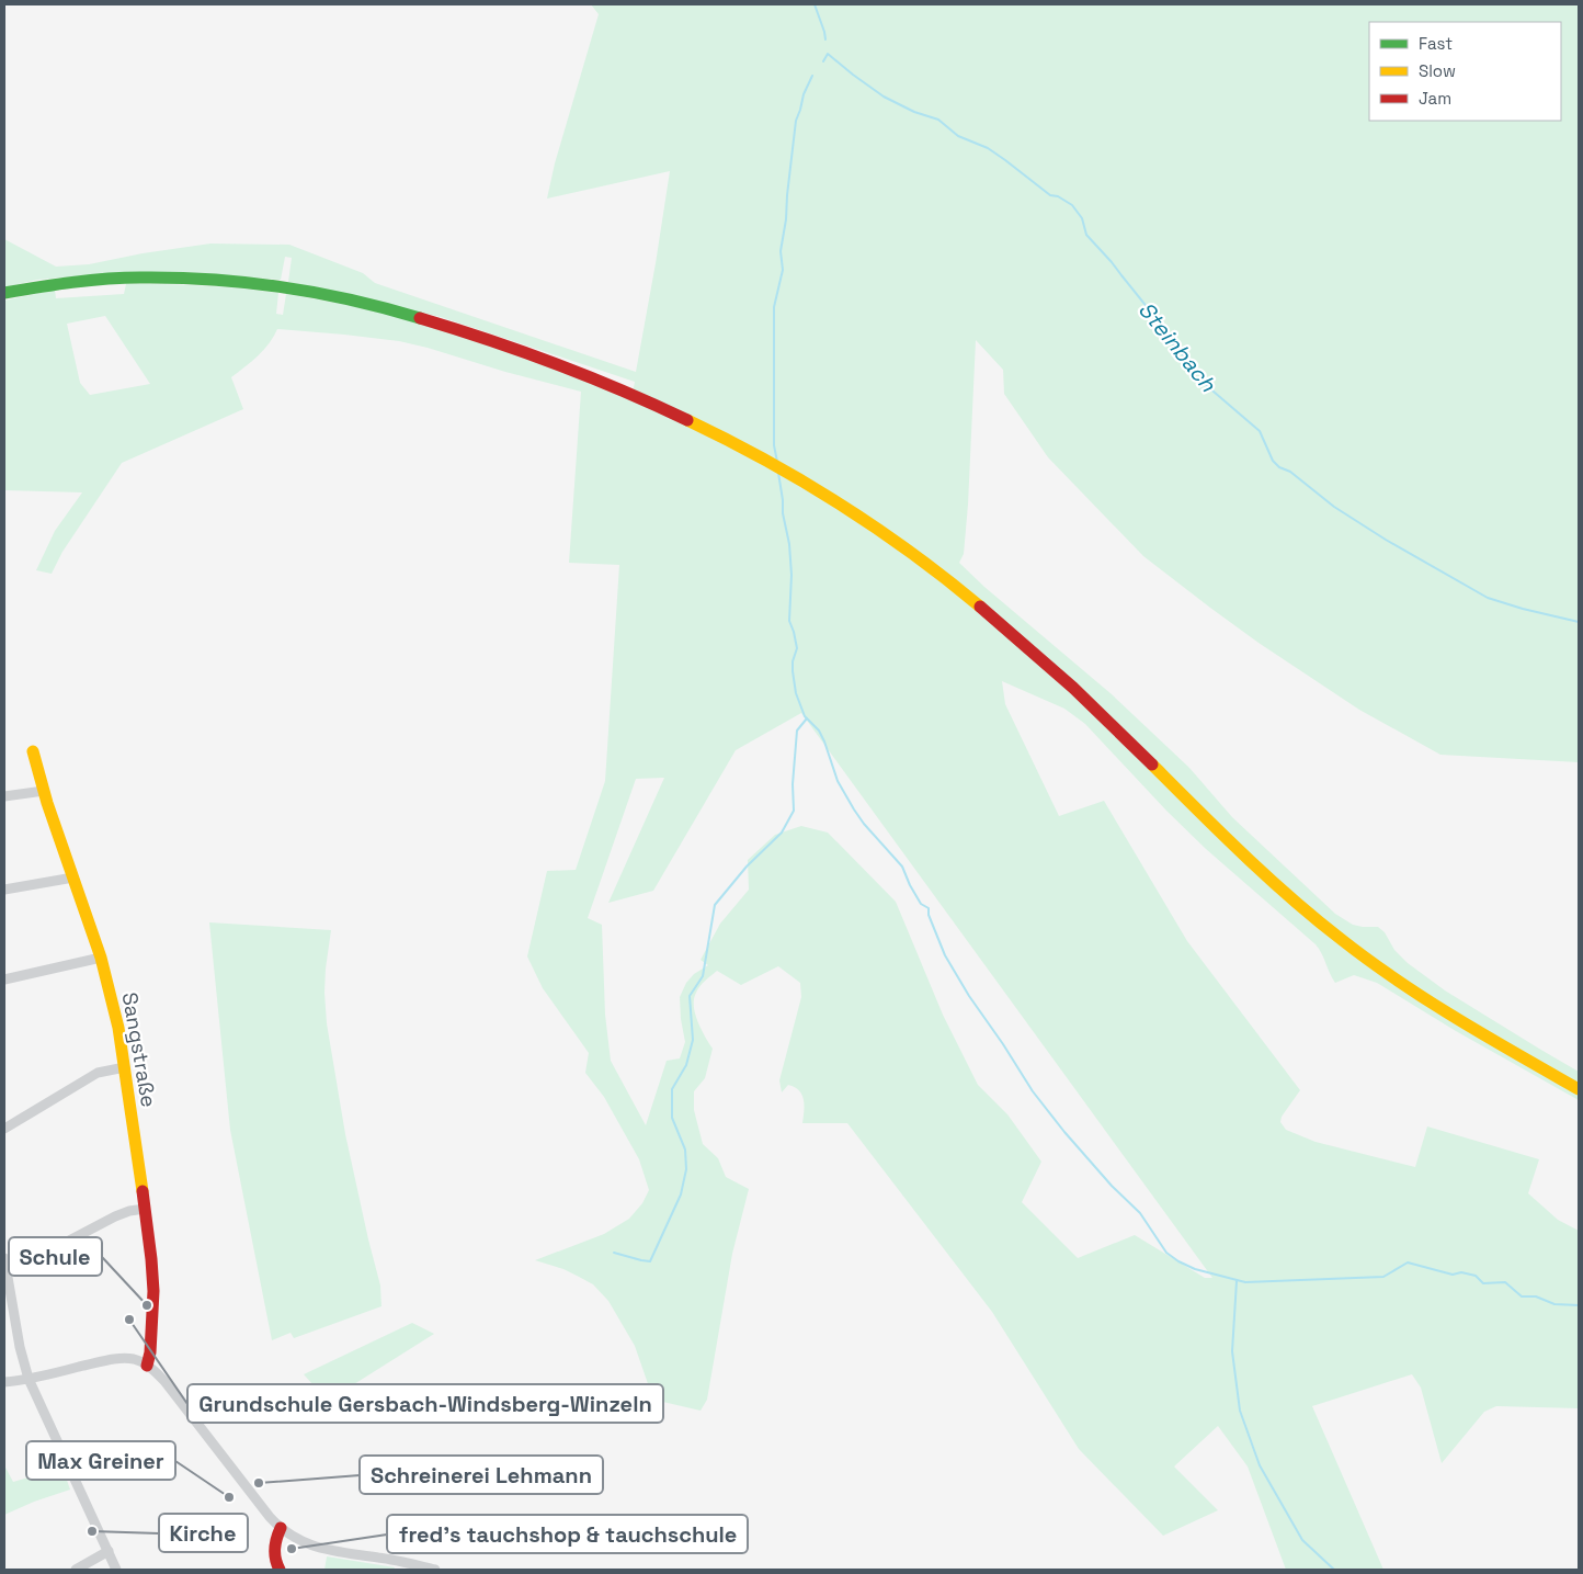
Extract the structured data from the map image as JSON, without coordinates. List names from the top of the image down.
{
  "streets": {
    "main road": ["Sangstraße"]
  },
  "water": ["Steinbach"],
  "places": [
    "Schule",
    "Grundschule Gersbach-Windsberg-Winzeln",
    "Schreinerei Lehmann",
    "Max Greiner",
    "Kirche",
    "fred's tauchshop & tauchschule"
  ],
  "legend": ["Fast", "Slow", "Jam"]
}
